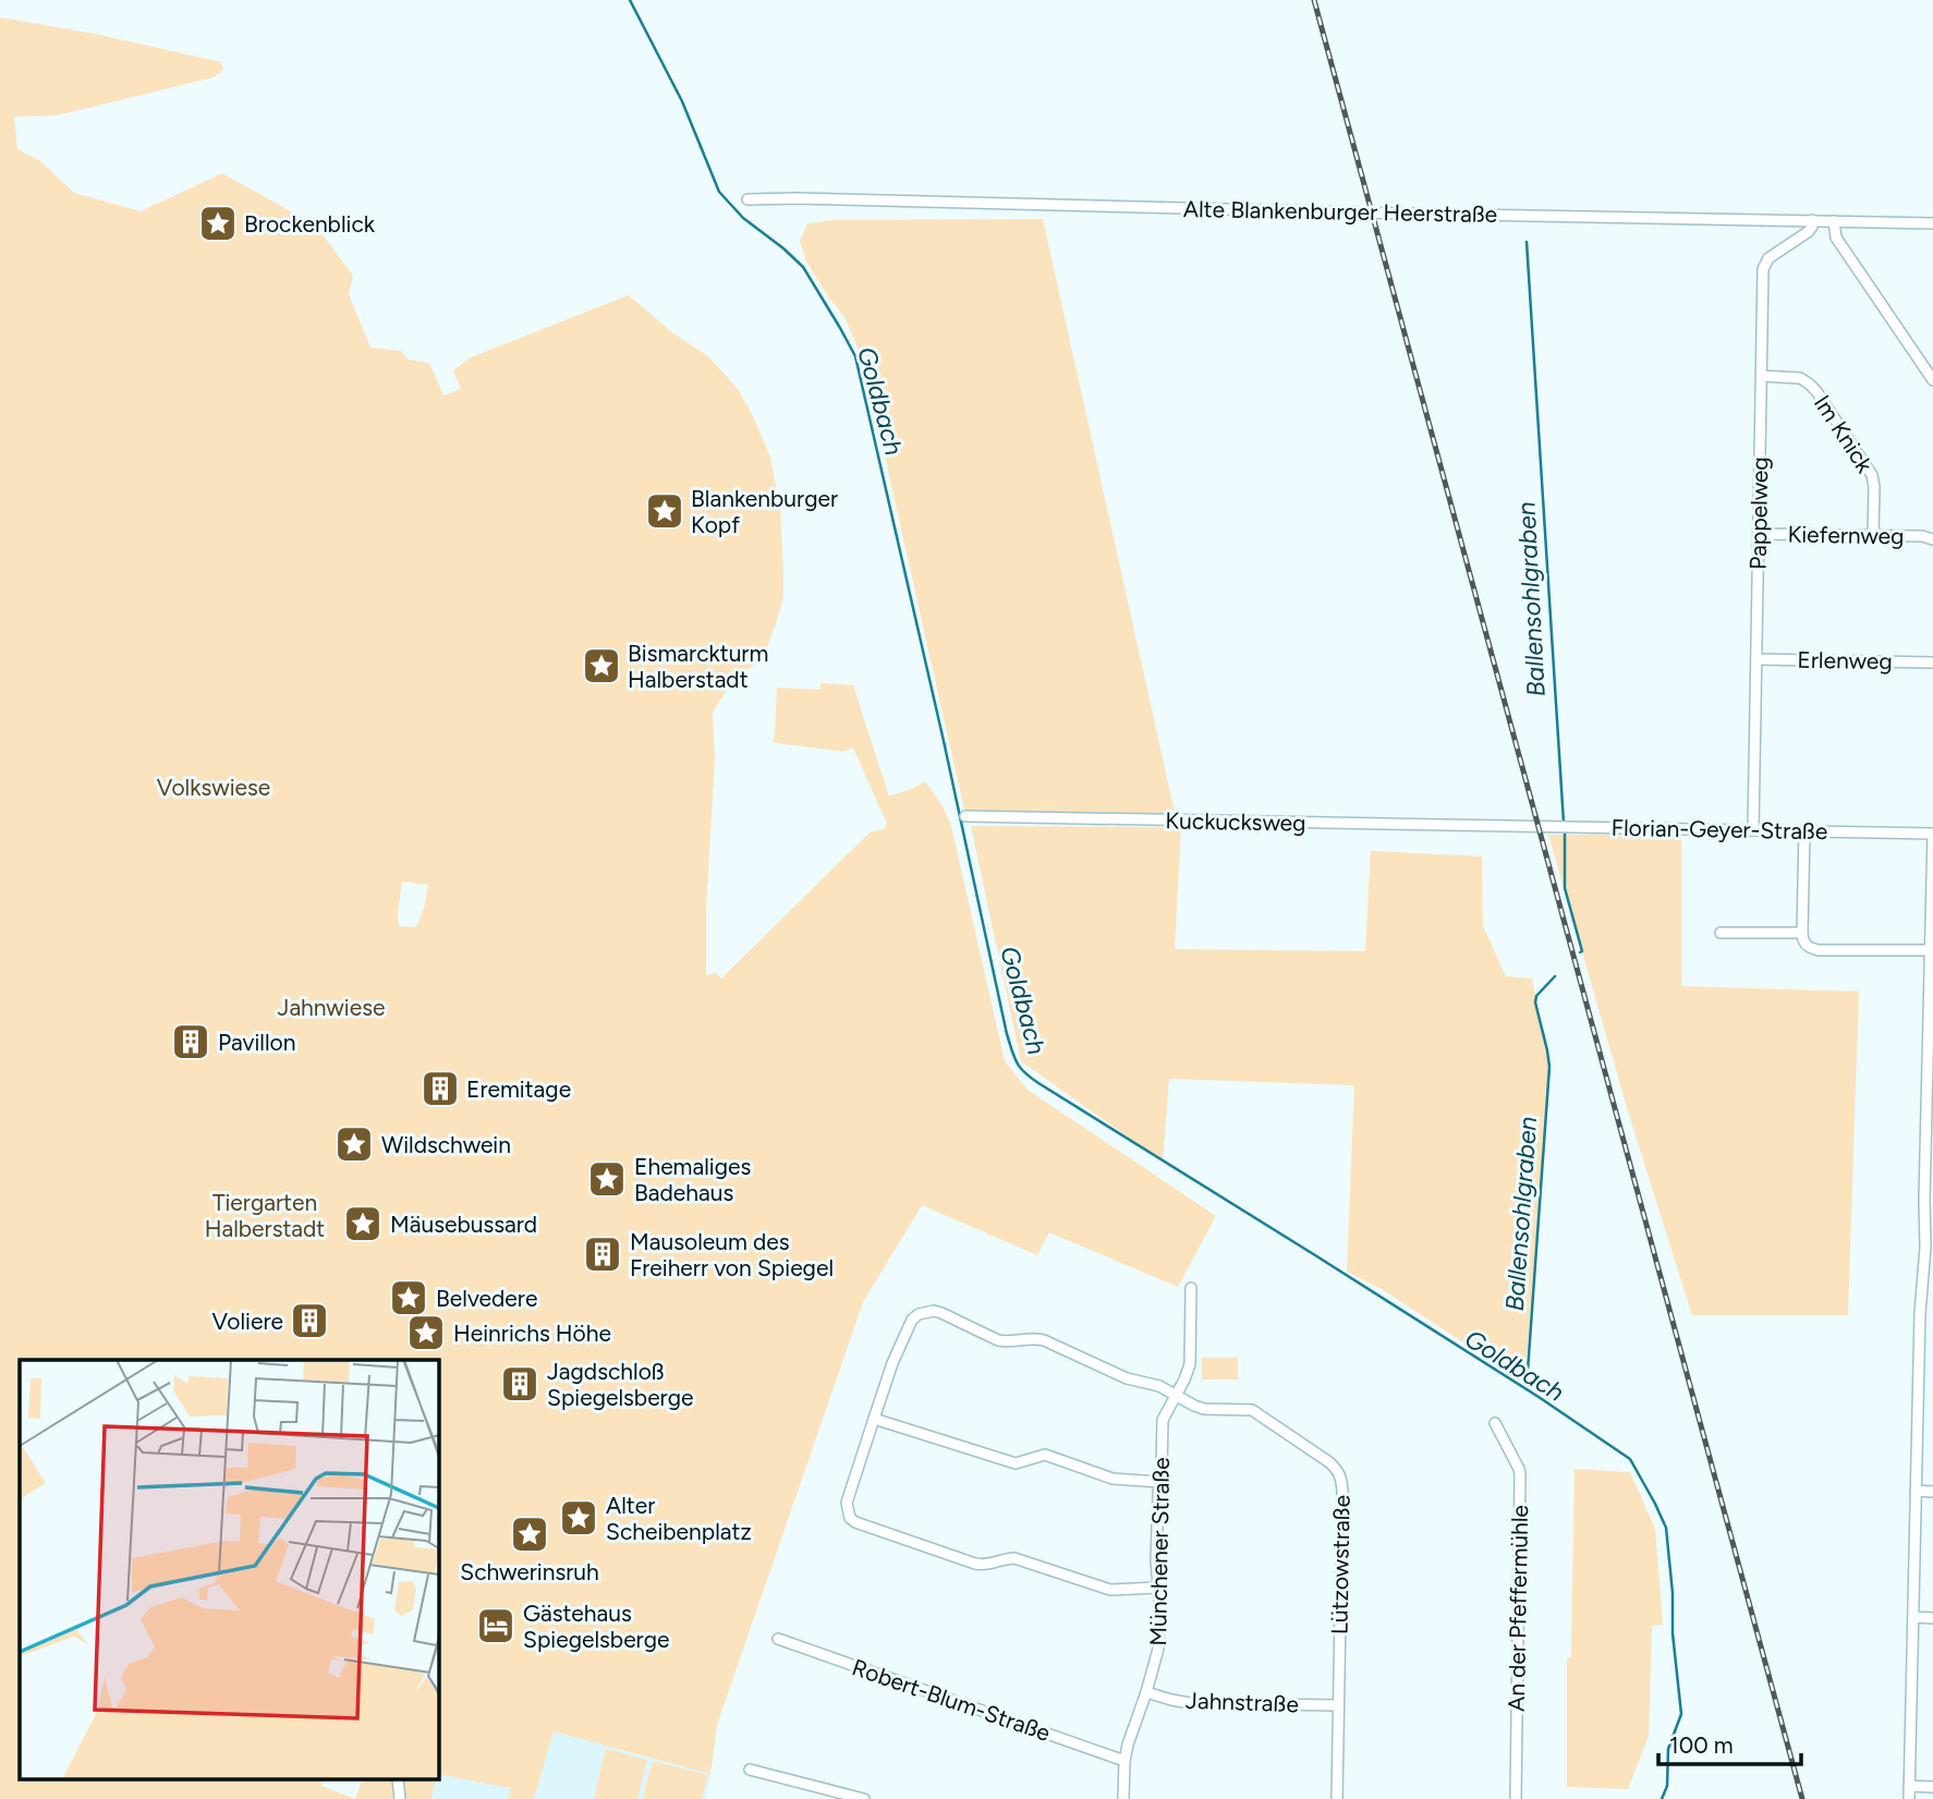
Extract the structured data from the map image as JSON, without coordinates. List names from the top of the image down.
{
  "streets": {
    "street": [
      "Alte Blankenburger Heerstraße",
      "Im Knick",
      "Pappelweg",
      "Kiefernweg",
      "Erlenweg",
      "Kuckucksweg",
      "Florian-Geyer-Straße",
      "Münchener Straße",
      "Lützowstraße",
      "An der Pfeffermühle",
      "Robert-Blum-Straße",
      "Jahnstraße"
    ]
  },
  "crossings": [
    ["Alte Blankenburger Heerstraße", "Pappelweg"],
    ["Im Knick", "Pappelweg"],
    ["Im Knick", "Kiefernweg"],
    ["Pappelweg", "Kiefernweg"],
    ["Pappelweg", "Erlenweg"],
    ["Pappelweg", "Florian-Geyer-Straße"],
    ["Kuckucksweg", "Florian-Geyer-Straße"],
    ["Münchener Straße", "Lützowstraße"],
    ["Münchener Straße", "Robert-Blum-Straße"],
    ["Münchener Straße", "Jahnstraße"],
    ["Lützowstraße", "Jahnstraße"]
  ],
  "water": ["Goldbach", "Ballensohlgraben"],
  "parks": ["Volkswiese", "Jahnwiese", "Tiergarten Halberstadt"],
  "places": {
    "place": [
      "Brockenblick",
      "Blankenburger Kopf",
      "Bismarckturm Halberstadt",
      "Wildschwein",
      "Ehemaliges Badehaus",
      "Mäusebussard",
      "Belvedere",
      "Heinrichs Höhe",
      "Alter Scheibenplatz",
      "Schwerinsruh"
    ],
    "building": [
      "Pavillon",
      "Eremitage",
      "Mausoleum des Freiherr von Spiegel",
      "Voliere",
      "Jagdschloß Spiegelsberge"
    ],
    "hotel": ["Gästehaus Spiegelsberge"]
  },
  "scale_bar": "100 m"
}
